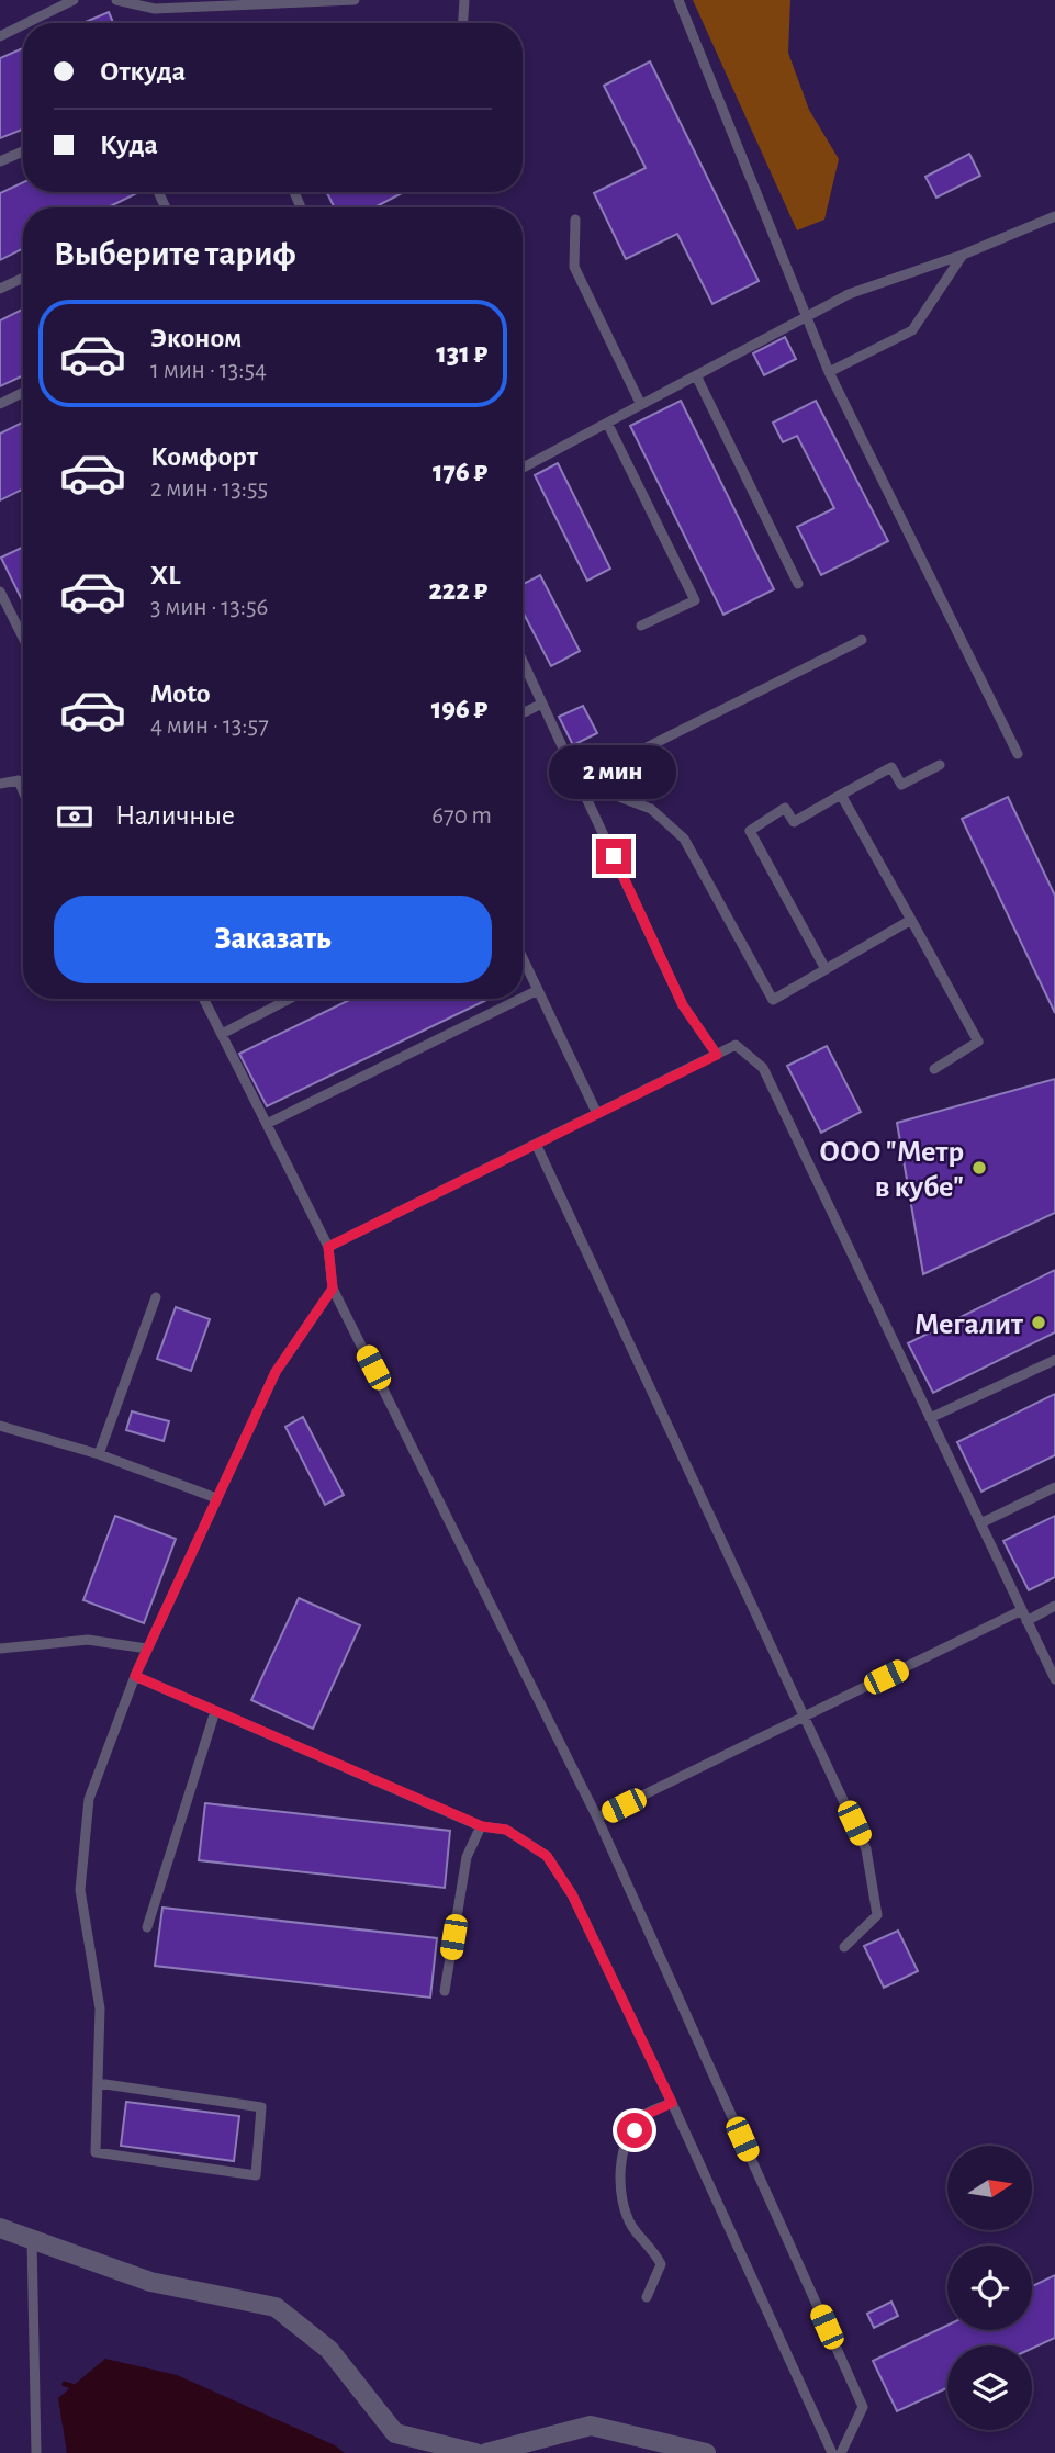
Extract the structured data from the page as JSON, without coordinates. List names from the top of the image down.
{
  "places": ["ООО \"Метр в кубе\"", "Мегалит"],
  "north": "right",
  "page": {
    "banner": ["Откуда", "Куда"],
    "heading": "Выберите тариф",
    "list": [
      {
        "name": "Эконом",
        "note": "1 мин · 13:54",
        "value": "131 ₽"
      },
      {
        "name": "Комфорт",
        "note": "2 мин · 13:55",
        "value": "176 ₽"
      },
      {
        "name": "XL",
        "note": "3 мин · 13:56",
        "value": "222 ₽"
      },
      {
        "name": "Moto",
        "note": "4 мин · 13:57",
        "value": "196 ₽"
      }
    ],
    "bubble": "2 мин",
    "pay": ["Наличные", "670 m"],
    "buttons": "Заказать"
  }
}
